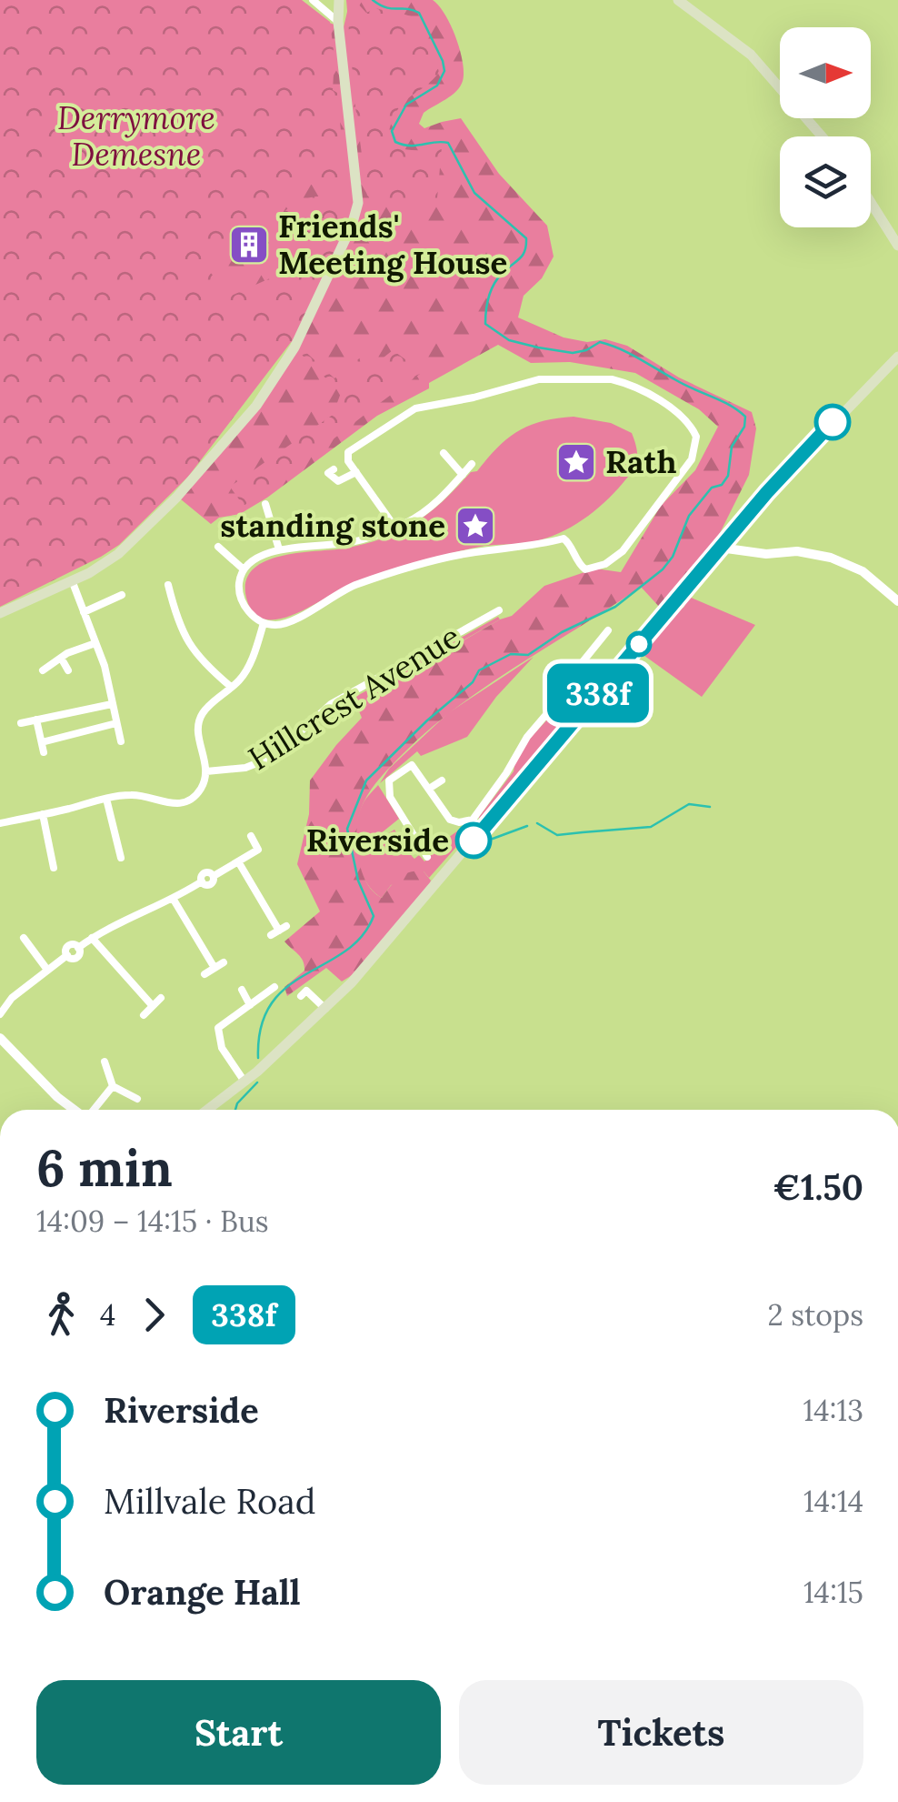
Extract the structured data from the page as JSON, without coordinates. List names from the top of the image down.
{
  "streets": {
    "street": ["Hillcrest Avenue"]
  },
  "parks": ["Derrymore Demesne"],
  "places": {
    "building": ["Friends' Meeting House"],
    "place": ["Rath", "standing stone"],
    "other": ["Riverside"]
  },
  "lines": ["bus line 338f"],
  "north": "right",
  "page": {
    "on_map": "338f",
    "heading": ["6 min", "14:09 – 14:15 · Bus", "€1.50"],
    "legs": ["4", "338f", "2 stops"],
    "list": [
      {
        "name": "Riverside",
        "value": "14:13"
      },
      {
        "name": "Millvale Road",
        "value": "14:14"
      },
      {
        "name": "Orange Hall",
        "value": "14:15"
      }
    ],
    "buttons": ["Start", "Tickets"]
  }
}
